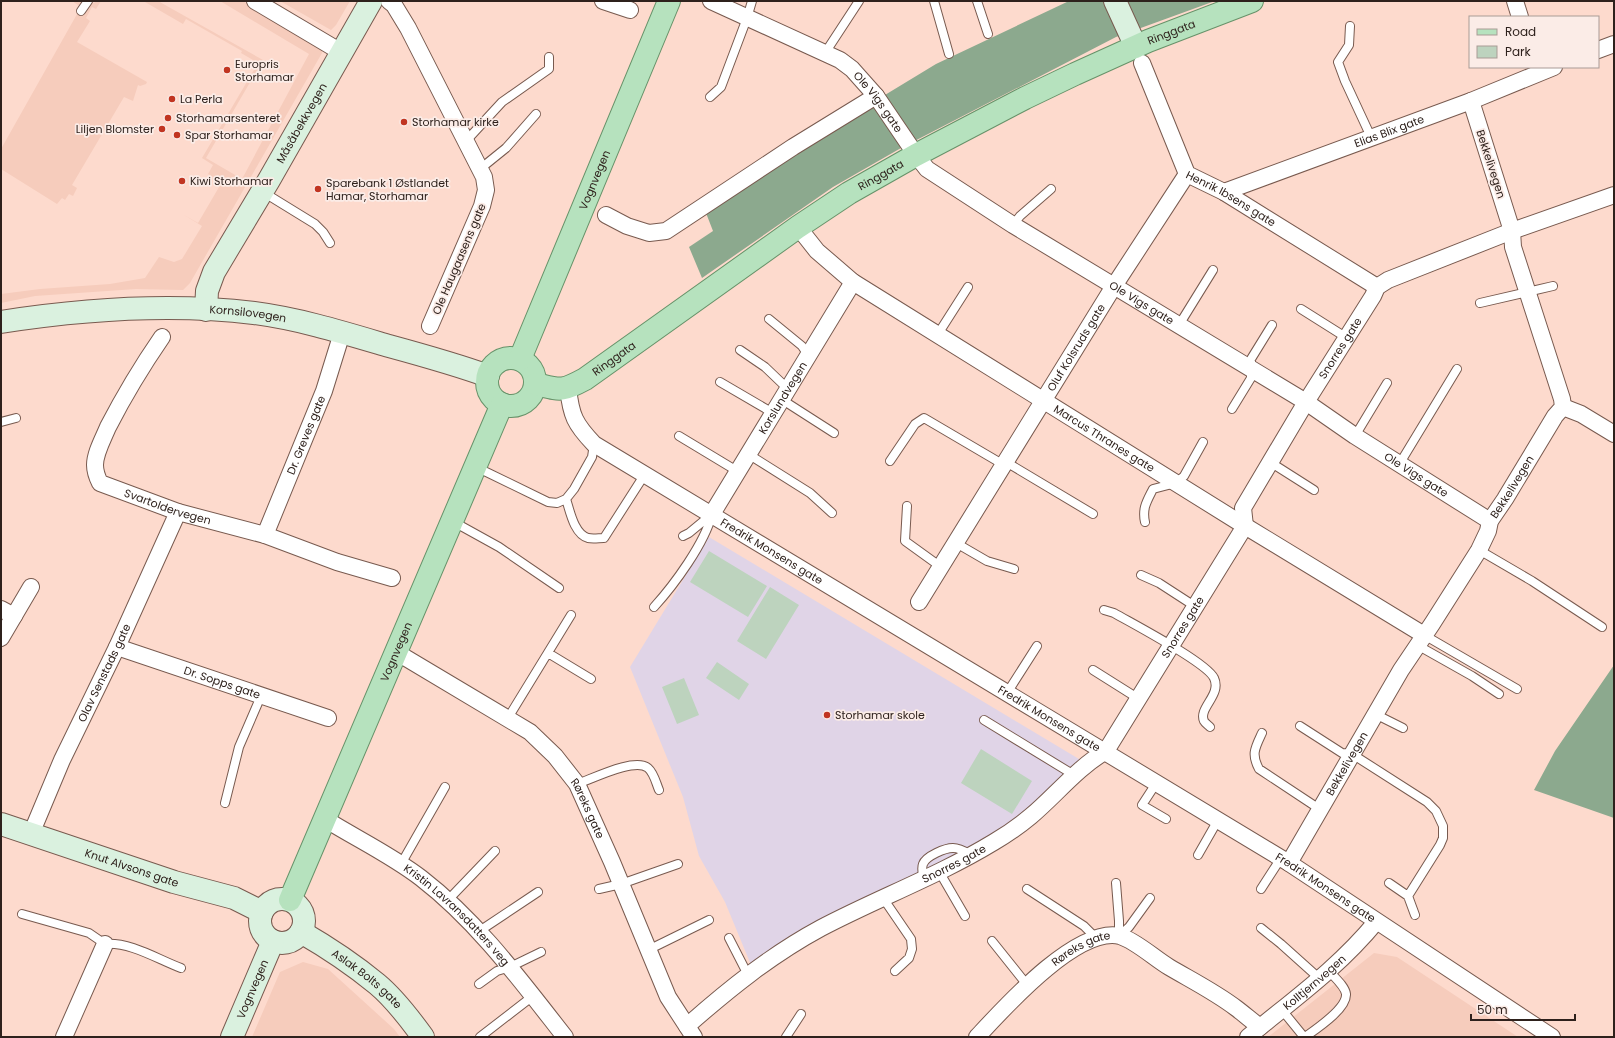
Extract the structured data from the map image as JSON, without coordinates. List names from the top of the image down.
{
  "streets": {
    "main road": [
      "Ringgata",
      "Måsåbekkvegen",
      "Vognvegen",
      "Kornsilovegen",
      "Knut Alvsons gate",
      "Aslak Bolts gate"
    ],
    "street": [
      "Ole Vigs gate",
      "Elias Blix gate",
      "Bekkelivegen",
      "Henrik Ibsens gate",
      "Ole Haugaasens gate",
      "Oluf Kolsruds gate",
      "Snorres gate",
      "Korslundvegen",
      "Dr. Greves gate",
      "Marcus Thranes gate",
      "Svartoldervegen",
      "Fredrik Monsens gate",
      "Olav Senstads gate",
      "Dr. Sopps gate",
      "Røreks gate",
      "Kristin Lavransdatters veg",
      "Kolltjernvegen"
    ]
  },
  "crossings": [
    ["Ringgata", "Ole Vigs gate"],
    ["Ringgata", "Henrik Ibsens gate"],
    ["Ringgata", "Marcus Thranes gate"],
    ["Ringgata", "Fredrik Monsens gate"],
    ["Ole Vigs gate", "Bekkelivegen"],
    ["Ole Vigs gate", "Oluf Kolsruds gate"],
    ["Ole Vigs gate", "Snorres gate"],
    ["Måsåbekkvegen", "Kornsilovegen"],
    ["Elias Blix gate", "Bekkelivegen"],
    ["Elias Blix gate", "Henrik Ibsens gate"],
    ["Bekkelivegen", "Marcus Thranes gate"],
    ["Bekkelivegen", "Fredrik Monsens gate"],
    ["Vognvegen", "Kornsilovegen"],
    ["Vognvegen", "Røreks gate"],
    ["Vognvegen", "Knut Alvsons gate"],
    ["Vognvegen", "Kristin Lavransdatters veg"],
    ["Vognvegen", "Aslak Bolts gate"],
    ["Henrik Ibsens gate", "Oluf Kolsruds gate"],
    ["Henrik Ibsens gate", "Snorres gate"],
    ["Kornsilovegen", "Dr. Greves gate"],
    ["Oluf Kolsruds gate", "Marcus Thranes gate"],
    ["Snorres gate", "Marcus Thranes gate"],
    ["Snorres gate", "Fredrik Monsens gate"],
    ["Snorres gate", "Røreks gate"],
    ["Korslundvegen", "Marcus Thranes gate"],
    ["Korslundvegen", "Fredrik Monsens gate"],
    ["Dr. Greves gate", "Svartoldervegen"],
    ["Svartoldervegen", "Olav Senstads gate"],
    ["Fredrik Monsens gate", "Kolltjernvegen"],
    ["Olav Senstads gate", "Dr. Sopps gate"],
    ["Olav Senstads gate", "Knut Alvsons gate"],
    ["Røreks gate", "Kolltjernvegen"],
    ["Knut Alvsons gate", "Aslak Bolts gate"]
  ],
  "places": [
    "Europris Storhamar",
    "La Perla",
    "Storhamarsenteret",
    "Storhamar kirke",
    "Liljen Blomster",
    "Spar Storhamar",
    "Kiwi Storhamar",
    "Sparebank 1 Østlandet Hamar, Storhamar",
    "Storhamar skole"
  ],
  "legend": ["Road", "Park"],
  "scale_bar": "50 m"
}
